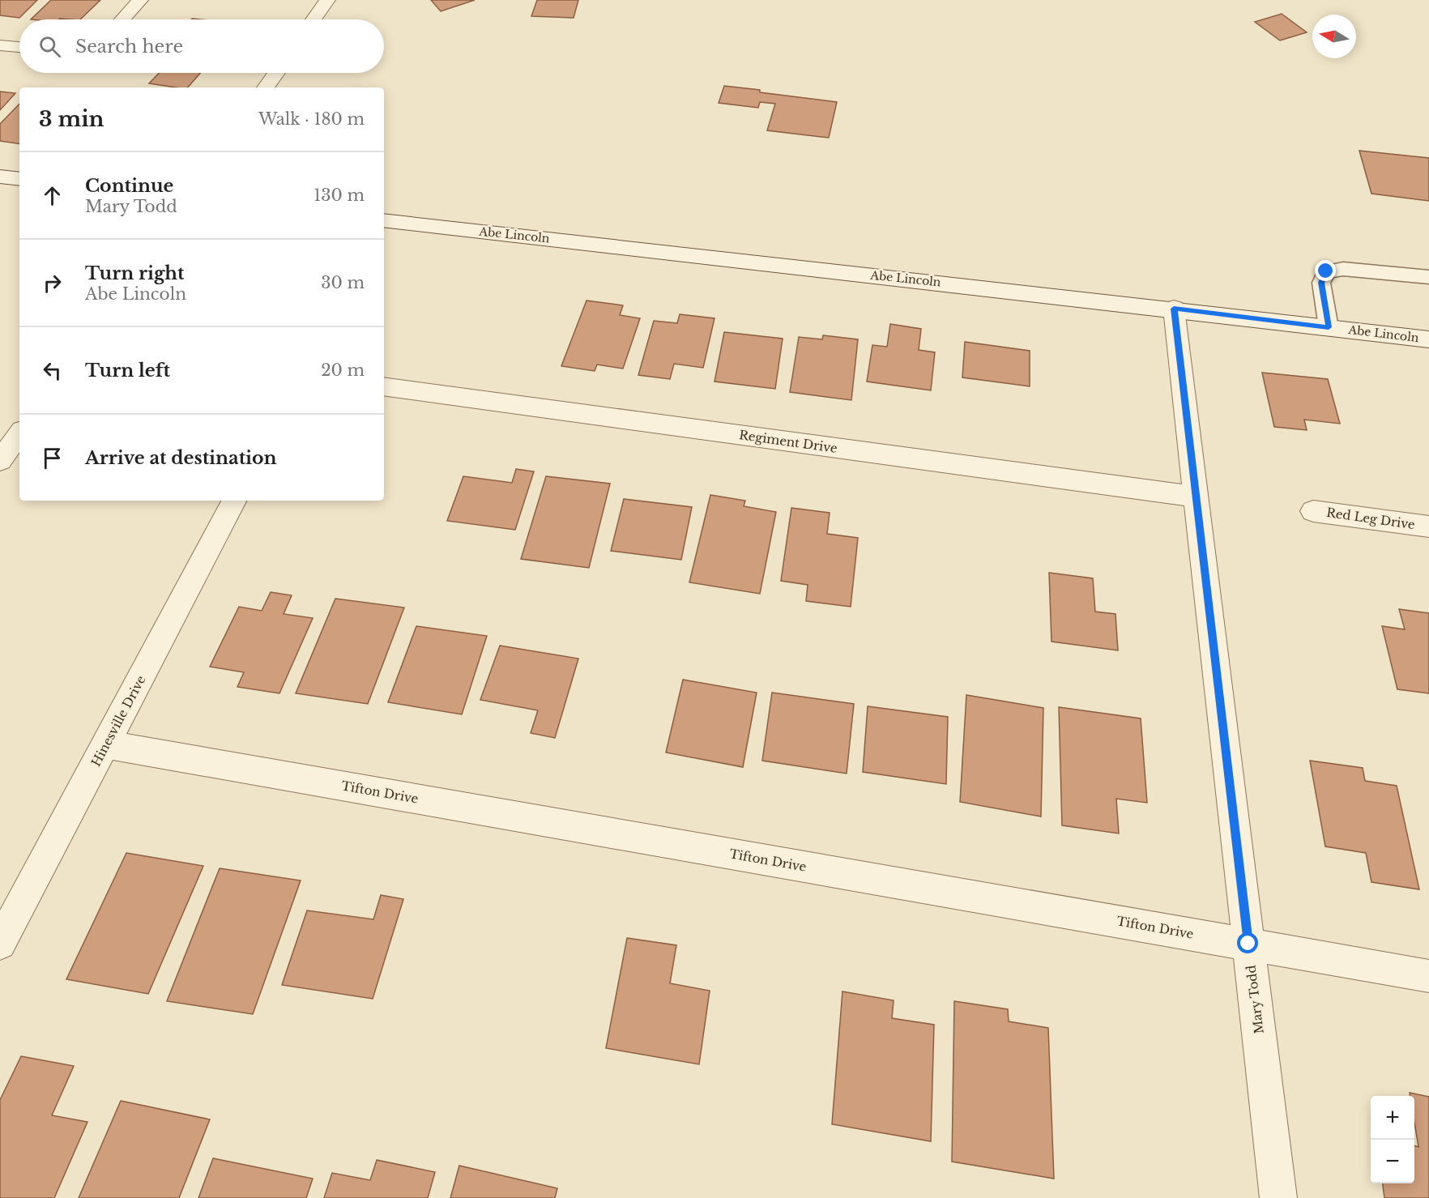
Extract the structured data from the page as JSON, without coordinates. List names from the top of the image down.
{
  "streets": {
    "street": [
      "Abe Lincoln",
      "Regiment Drive",
      "Red Leg Drive",
      "Hinesville Drive",
      "Tifton Drive",
      "Mary Todd"
    ]
  },
  "crossings": [
    ["Abe Lincoln", "Mary Todd"],
    ["Regiment Drive", "Mary Todd"],
    ["Hinesville Drive", "Tifton Drive"],
    ["Tifton Drive", "Mary Todd"]
  ],
  "north": "left",
  "page": {
    "search": "Search here",
    "heading": ["3 min", "Walk · 180 m"],
    "list": [
      ["Continue", "Mary Todd", "130 m"],
      ["Turn right", "Abe Lincoln", "30 m"],
      ["Turn left", "20 m"],
      "Arrive at destination"
    ],
    "map_buttons": ["+", "−"]
  }
}
